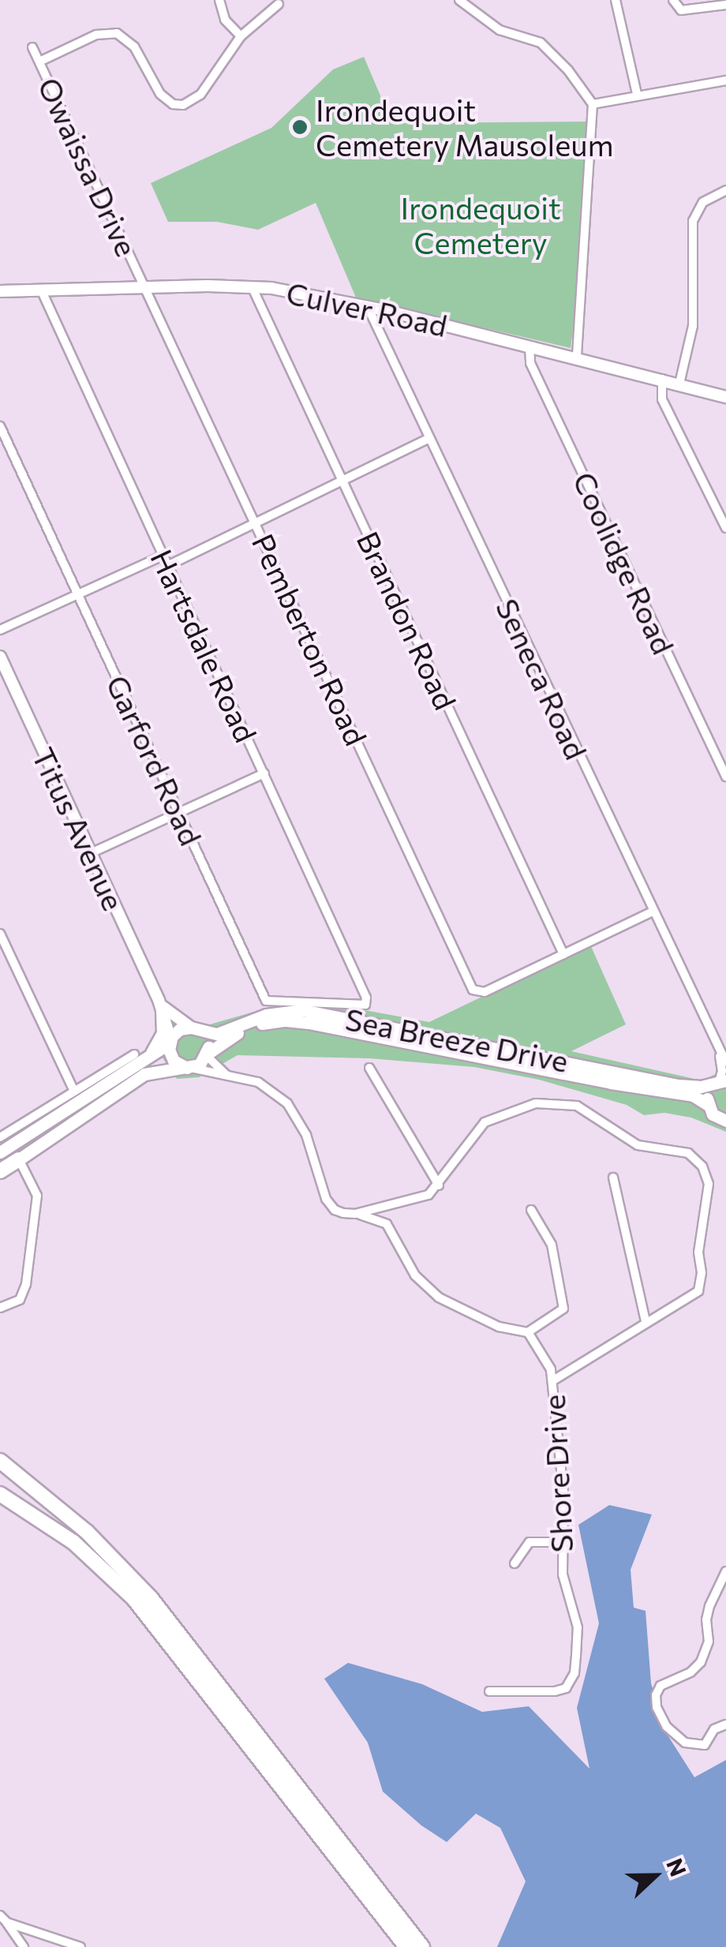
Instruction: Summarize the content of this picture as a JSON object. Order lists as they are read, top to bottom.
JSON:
{
  "streets": {
    "main road": ["Culver Road", "Titus Avenue", "Sea Breeze Drive"],
    "street": [
      "Owaissa Drive",
      "Coolidge Road",
      "Brandon Road",
      "Pemberton Road",
      "Hartsdale Road",
      "Seneca Road",
      "Garford Road",
      "Shore Drive"
    ]
  },
  "crossings": [
    ["Owaissa Drive", "Culver Road"],
    ["Owaissa Drive", "Pemberton Road"],
    ["Culver Road", "Coolidge Road"],
    ["Culver Road", "Brandon Road"],
    ["Culver Road", "Pemberton Road"],
    ["Culver Road", "Hartsdale Road"],
    ["Culver Road", "Seneca Road"],
    ["Brandon Road", "Pemberton Road"],
    ["Hartsdale Road", "Garford Road"],
    ["Seneca Road", "Sea Breeze Drive"],
    ["Titus Avenue", "Sea Breeze Drive"]
  ],
  "parks": ["Irondequoit Cemetery"],
  "places": ["Irondequoit Cemetery Mausoleum"],
  "north": "right"
}
